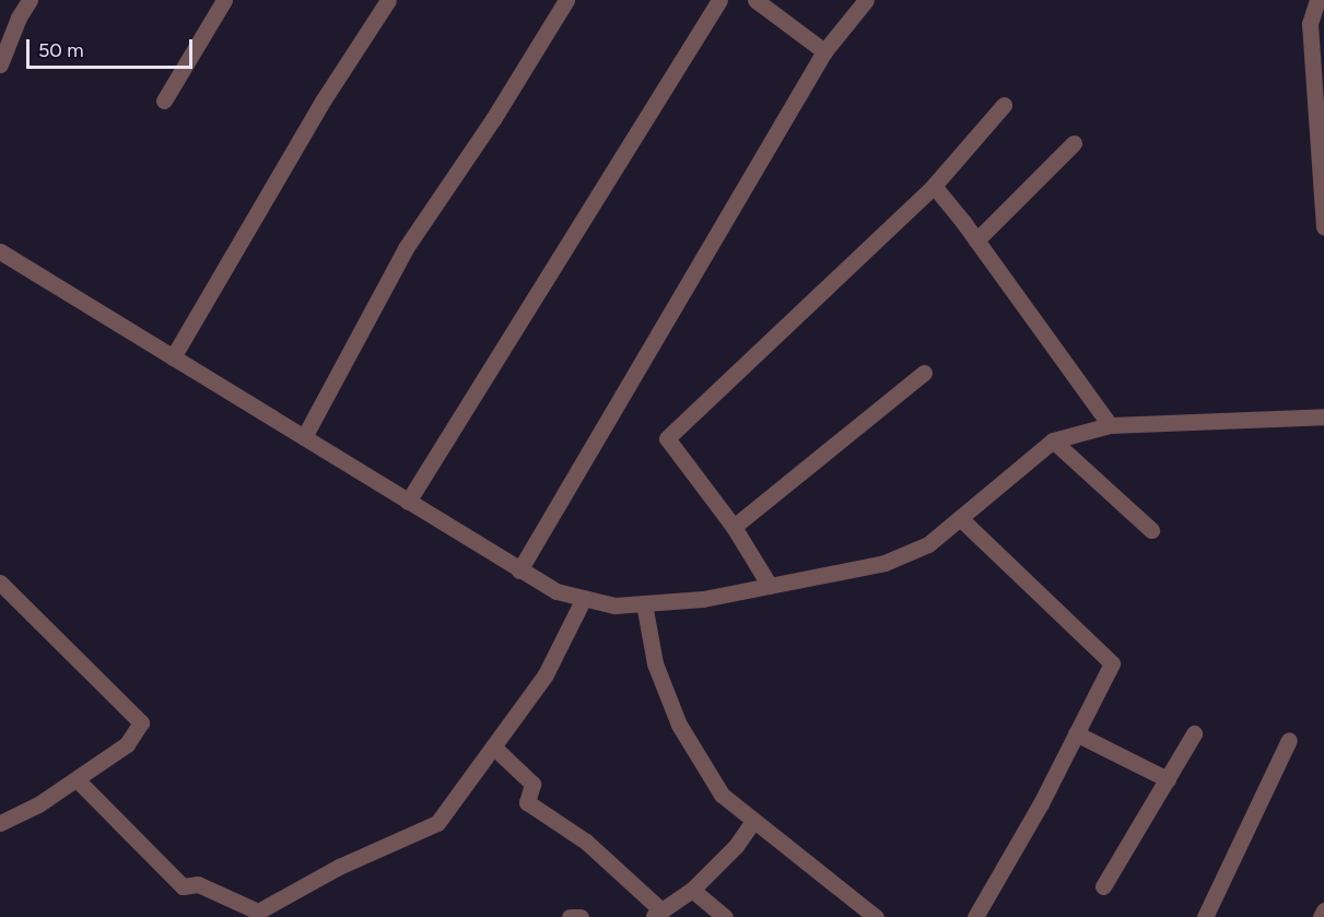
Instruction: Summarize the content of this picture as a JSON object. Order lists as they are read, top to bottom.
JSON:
{
  "scale_bar": "50 m"
}
